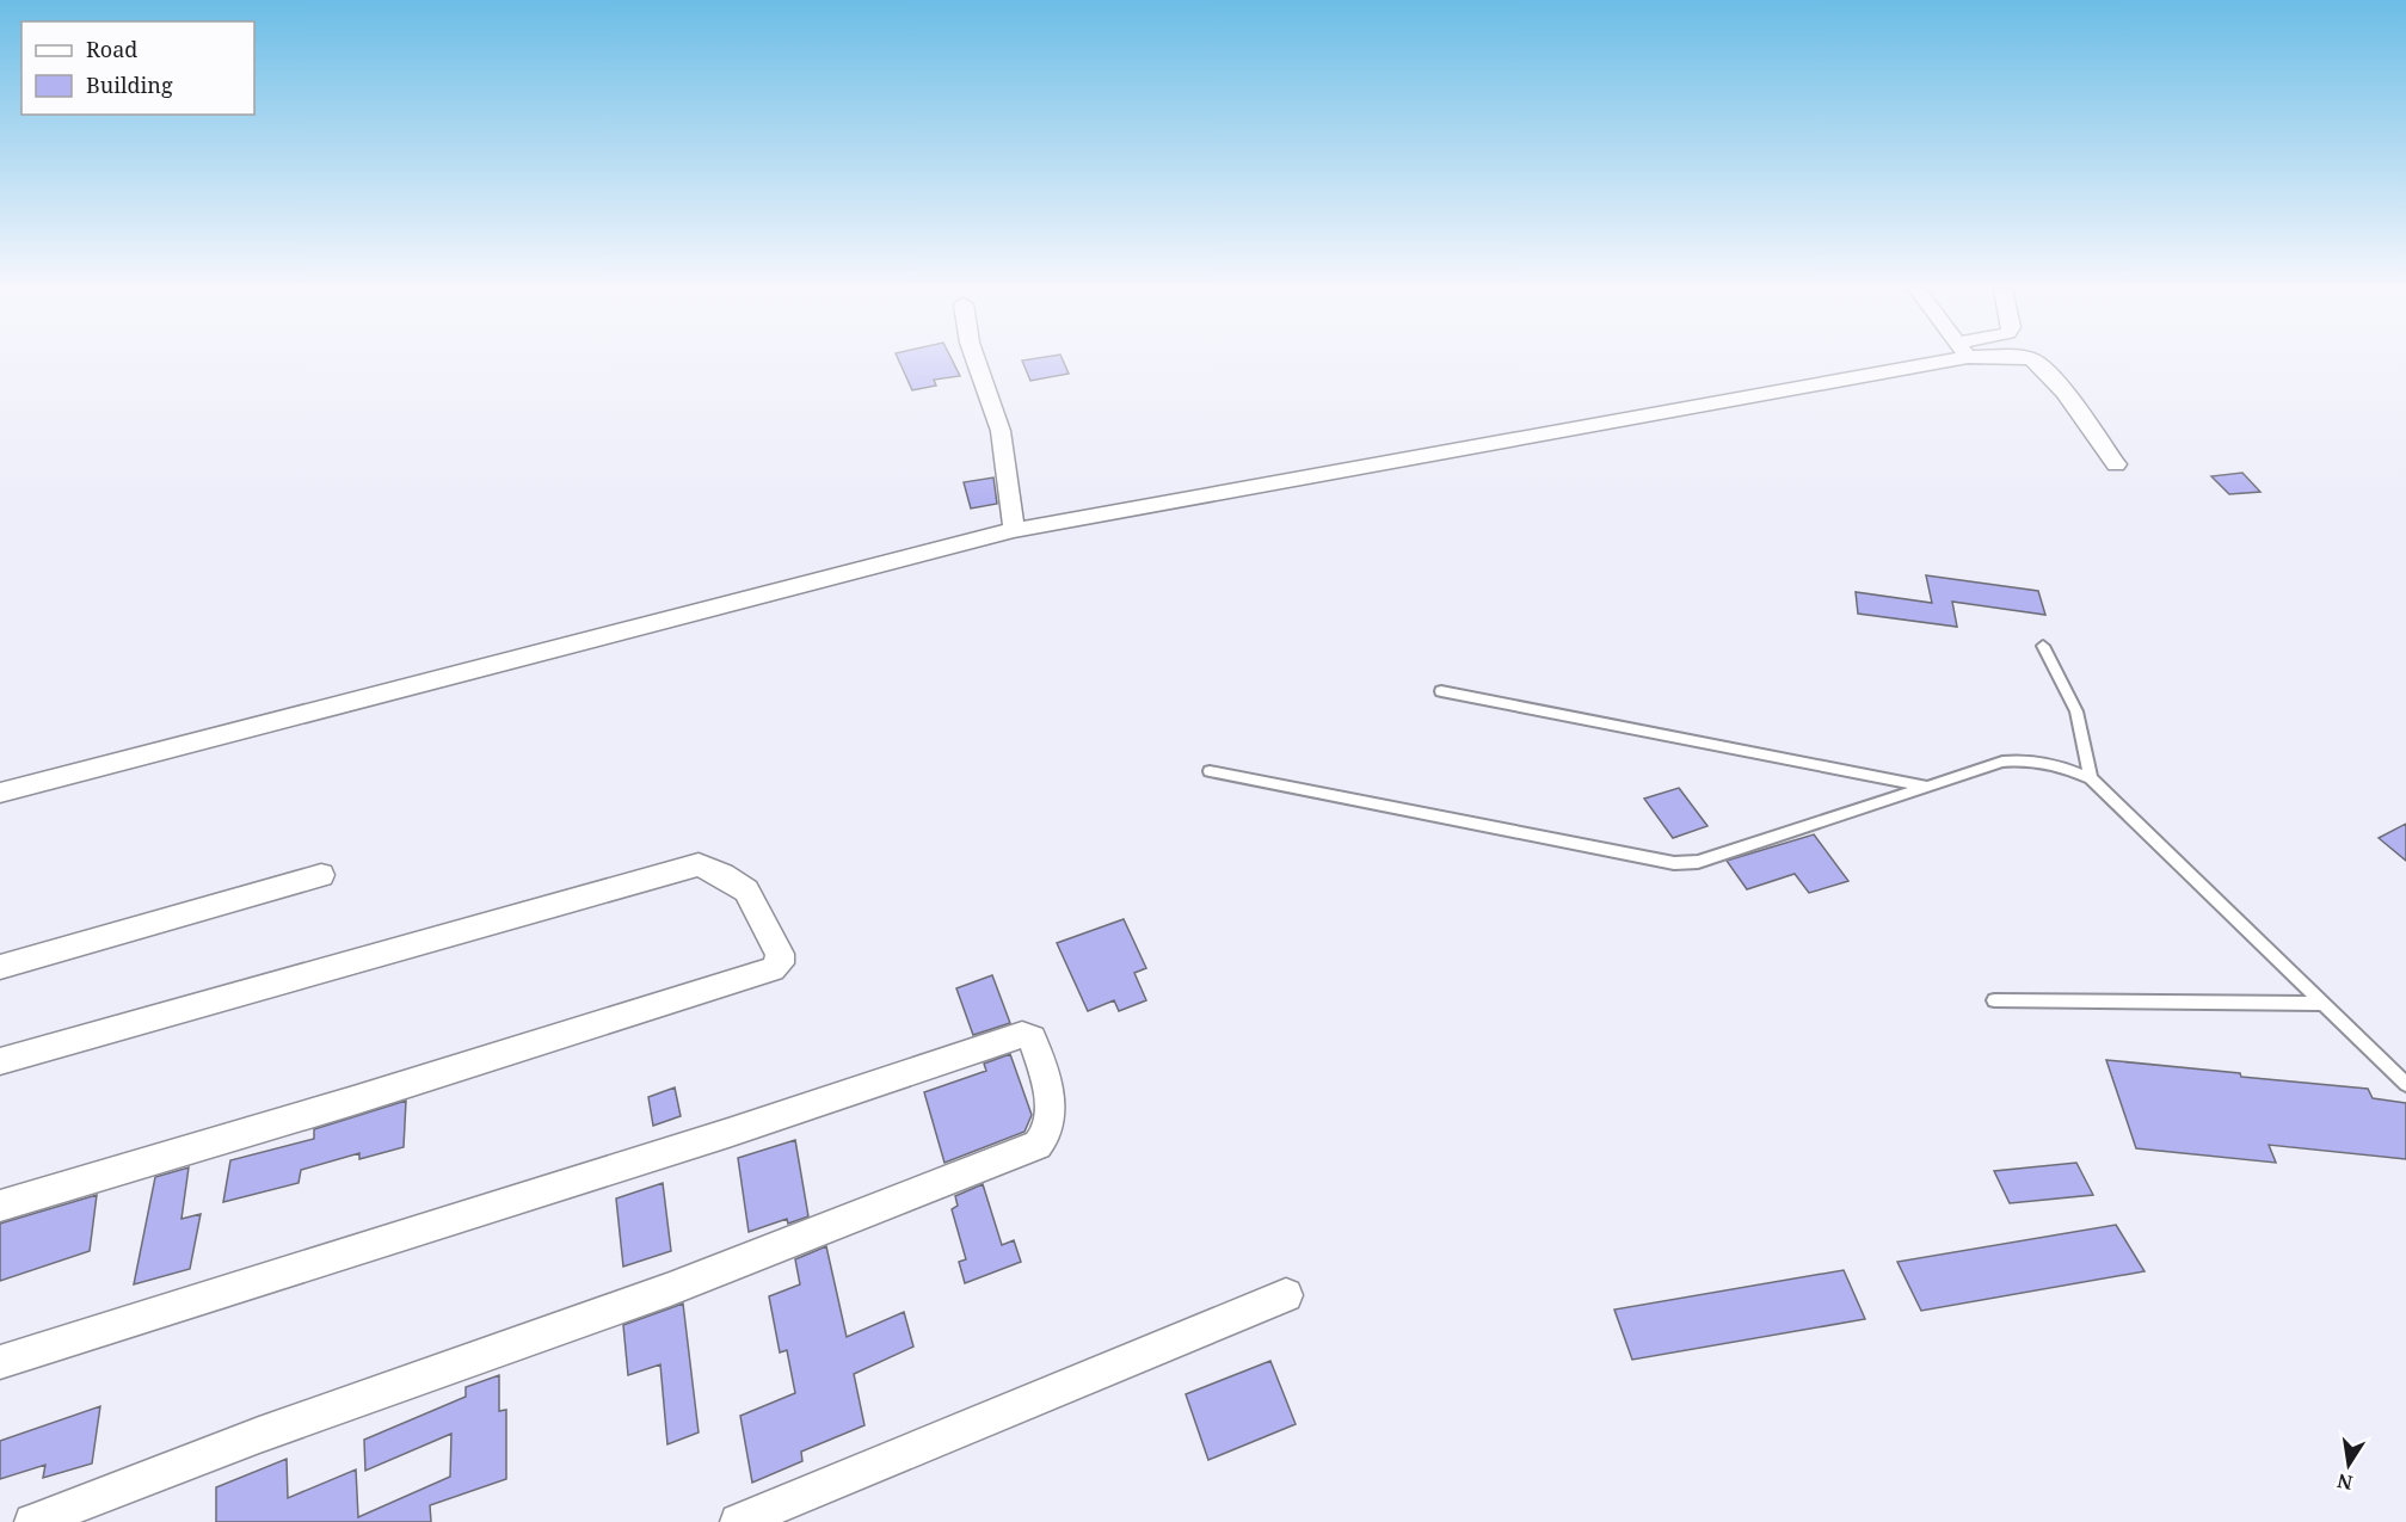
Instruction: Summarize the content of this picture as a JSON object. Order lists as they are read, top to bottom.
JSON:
{
  "legend": ["Road", "Building"],
  "north": "bottom"
}
